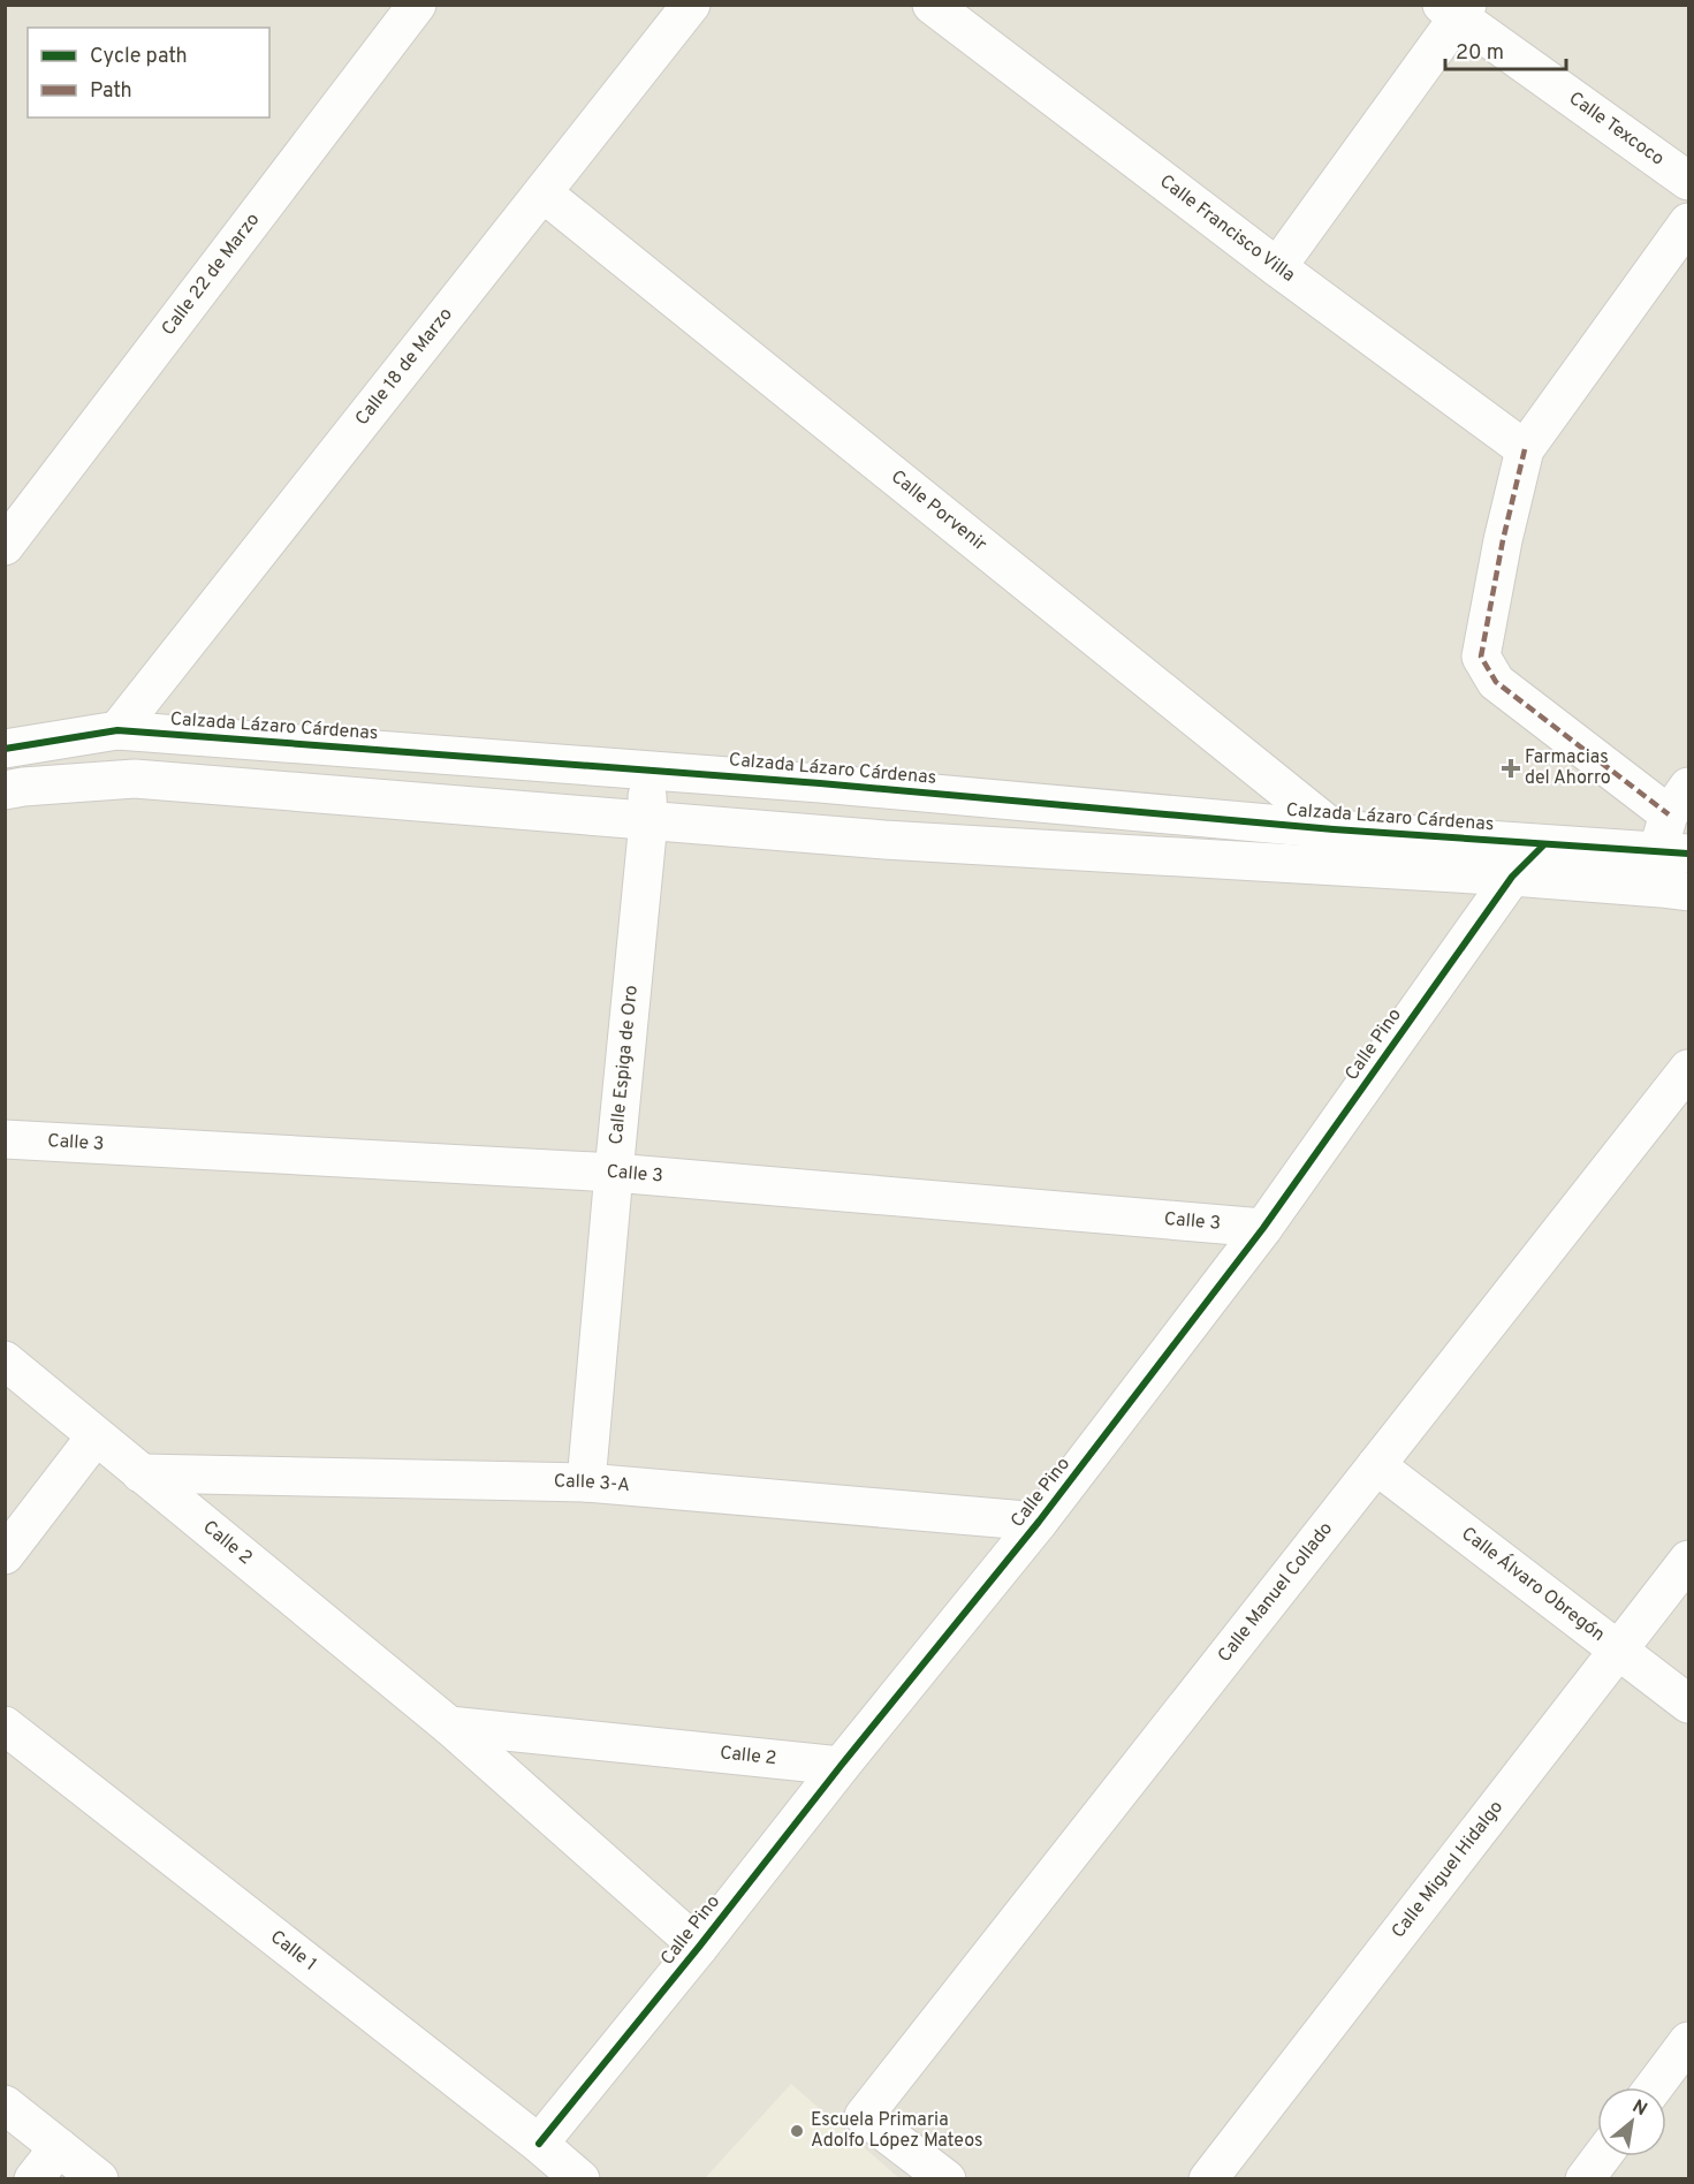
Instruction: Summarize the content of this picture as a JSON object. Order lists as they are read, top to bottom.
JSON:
{
  "streets": {
    "street": [
      "Calle Texcoco",
      "Calle Francisco Villa",
      "Calle 22 de Marzo",
      "Calle 18 de Marzo",
      "Calle Porvenir",
      "Calzada Lázaro Cárdenas",
      "Calle Pino",
      "Calle Espiga de Oro",
      "Calle 3",
      "Calle 3-A",
      "Calle 2",
      "Calle Álvaro Obregón",
      "Calle Manuel Collado",
      "Calle Miguel Hidalgo",
      "Calle 1"
    ]
  },
  "crossings": [
    ["Calle 18 de Marzo", "Calle Porvenir"],
    ["Calle 18 de Marzo", "Calzada Lázaro Cárdenas"],
    ["Calle Porvenir", "Calzada Lázaro Cárdenas"],
    ["Calzada Lázaro Cárdenas", "Calle Pino"],
    ["Calzada Lázaro Cárdenas", "Calle Espiga de Oro"],
    ["Calle Pino", "Calle 3"],
    ["Calle Pino", "Calle 3-A"],
    ["Calle Pino", "Calle 2"],
    ["Calle Pino", "Calle 1"],
    ["Calle Espiga de Oro", "Calle 3"],
    ["Calle Espiga de Oro", "Calle 3-A"],
    ["Calle 3-A", "Calle 2"],
    ["Calle Álvaro Obregón", "Calle Manuel Collado"],
    ["Calle Álvaro Obregón", "Calle Miguel Hidalgo"]
  ],
  "places": {
    "health": ["Farmacias del Ahorro"],
    "other": ["Escuela Primaria Adolfo López Mateos"]
  },
  "legend": ["Cycle path", "Path"],
  "scale_bar": "20 m",
  "north": "top right"
}
